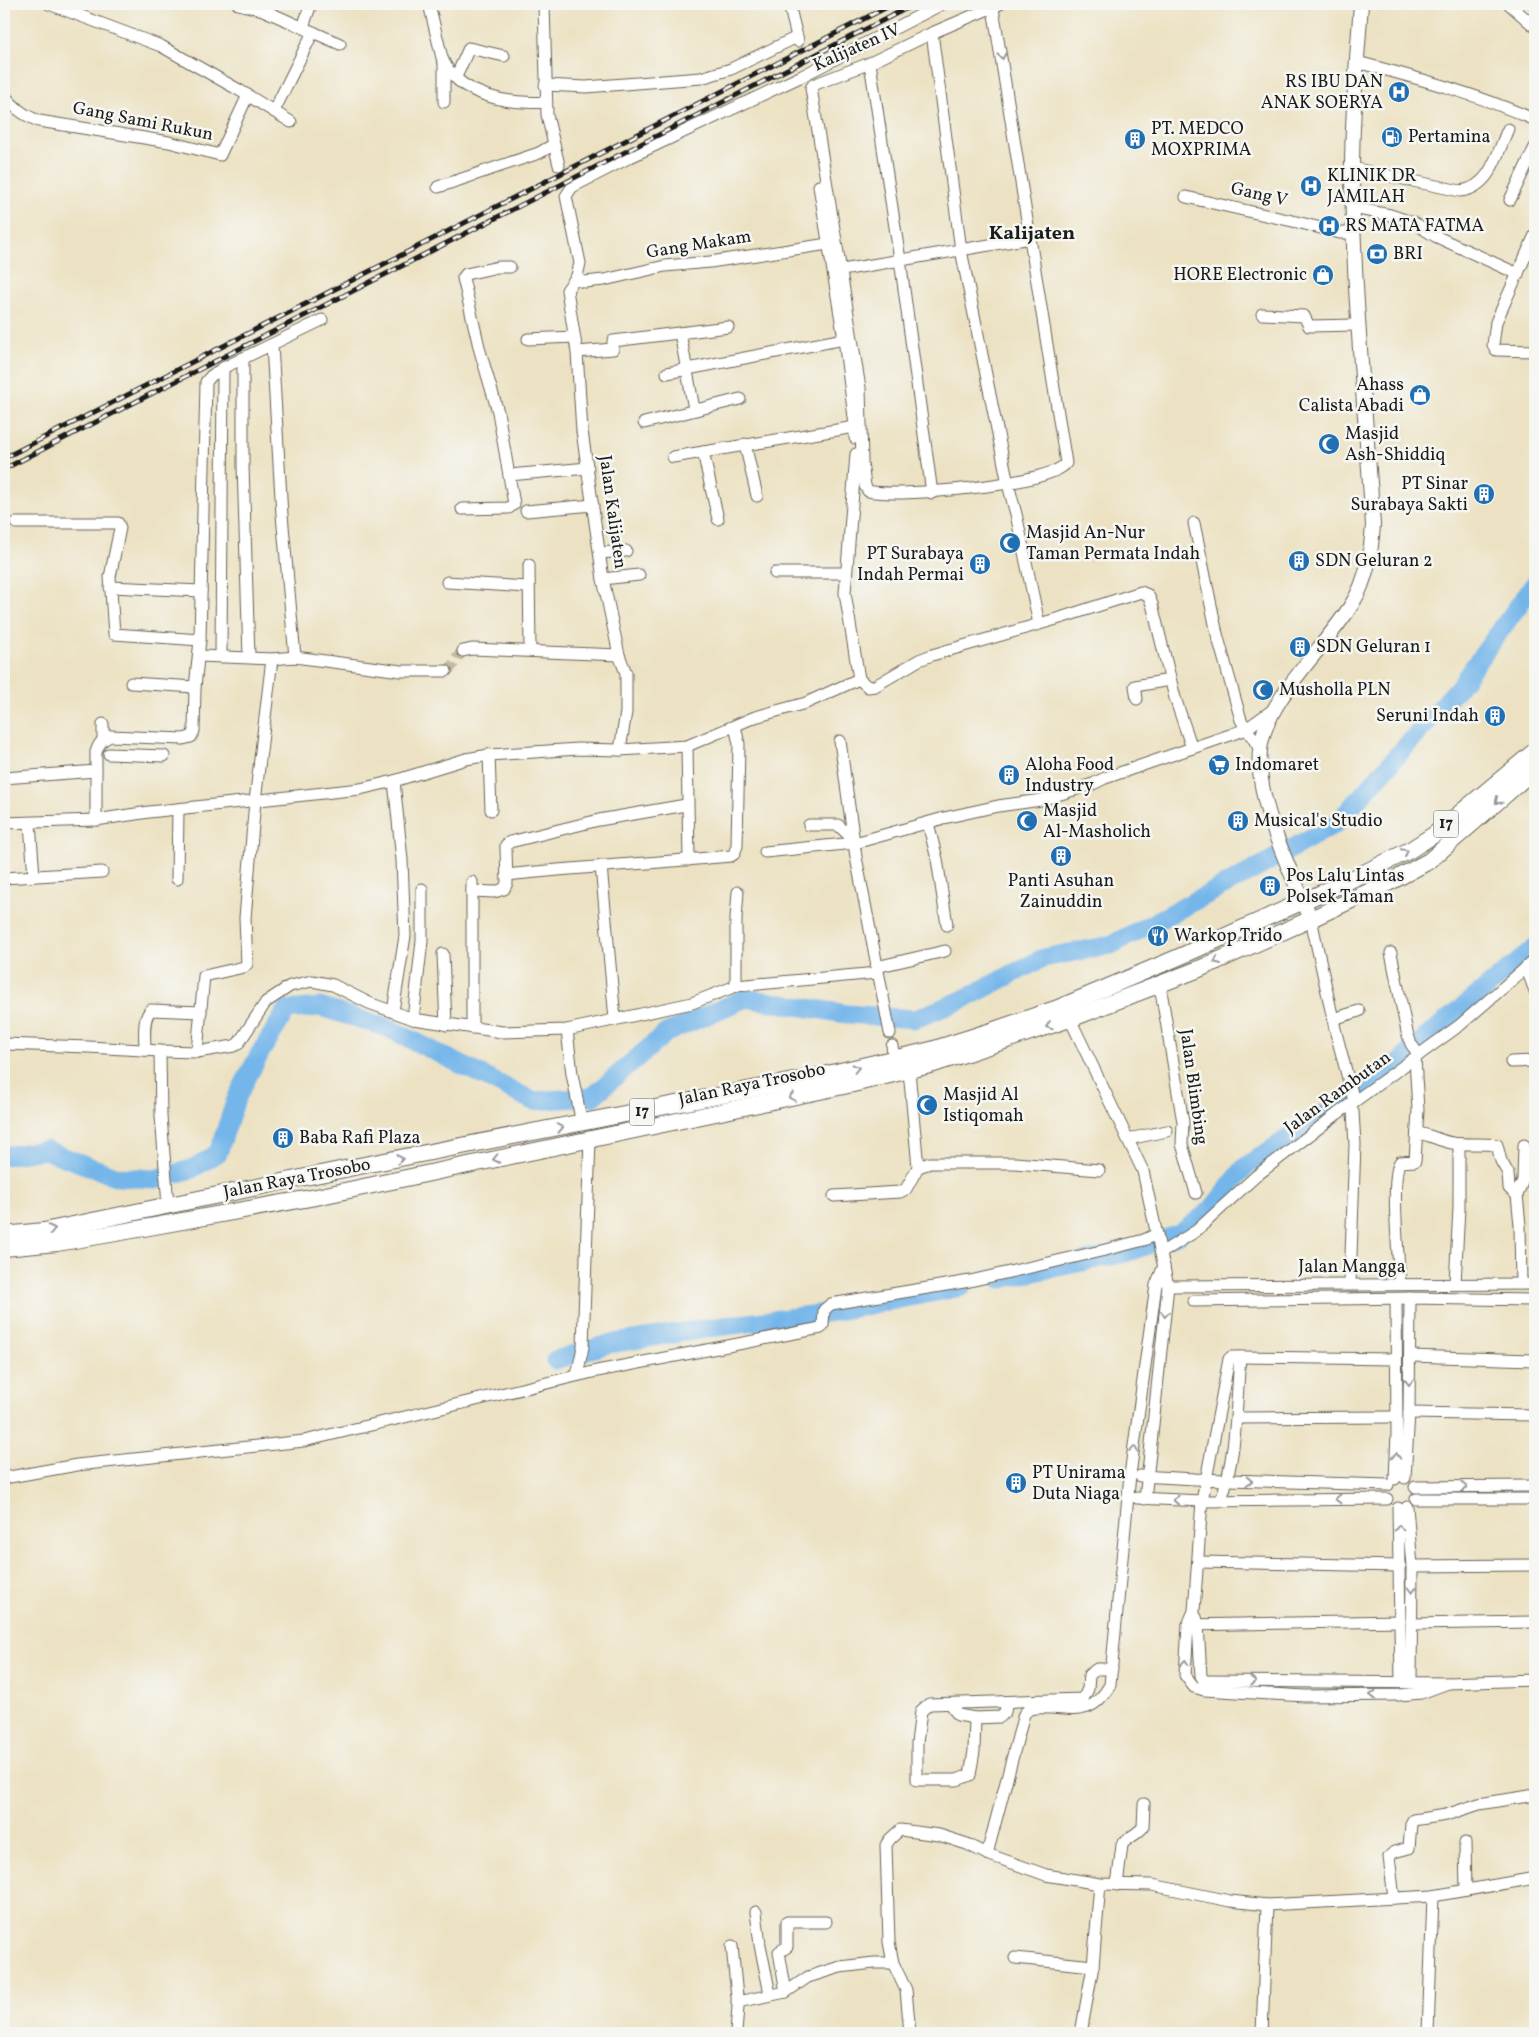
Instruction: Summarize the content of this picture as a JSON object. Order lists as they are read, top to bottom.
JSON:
{
  "streets": {
    "highway": ["17", "Jalan Raya Trosobo"],
    "street": [
      "Kalijaten IV",
      "Gang Sami Rukun",
      "Gang V",
      "Gang Makam",
      "Jalan Kalijaten",
      "Jalan Blimbing",
      "Jalan Rambutan",
      "Jalan Mangga"
    ]
  },
  "crossings": [
    ["Gang Makam", "Jalan Kalijaten"],
    ["17", "Jalan Raya Trosobo"],
    ["Jalan Raya Trosobo", "Jalan Blimbing"]
  ],
  "districts": ["Kalijaten"],
  "places": {
    "hospital": ["RS IBU DAN ANAK SOERYA", "KLINIK DR JAMILAH", "RS MATA FATMA"],
    "fuel station": ["Pertamina"],
    "building": [
      "PT. MEDCO MOXPRIMA",
      "PT Sinar Surabaya Sakti",
      "SDN Geluran 2",
      "PT Surabaya Indah Permai",
      "SDN Geluran 1",
      "Seruni Indah",
      "Aloha Food Industry",
      "Musical's Studio",
      "Panti Asuhan Zainuddin",
      "Pos Lalu Lintas Polsek Taman",
      "Baba Rafi Plaza",
      "PT Unirama Duta Niaga"
    ],
    "bank": ["BRI"],
    "shop": ["HORE Electronic", "Ahass Calista Abadi"],
    "mosque": [
      "Masjid Ash-Shiddiq",
      "Masjid An-Nur Taman Permata Indah",
      "Musholla PLN",
      "Masjid Al-Masholich",
      "Masjid Al Istiqomah"
    ],
    "supermarket": ["Indomaret"],
    "restaurant": ["Warkop Trido"]
  }
}
